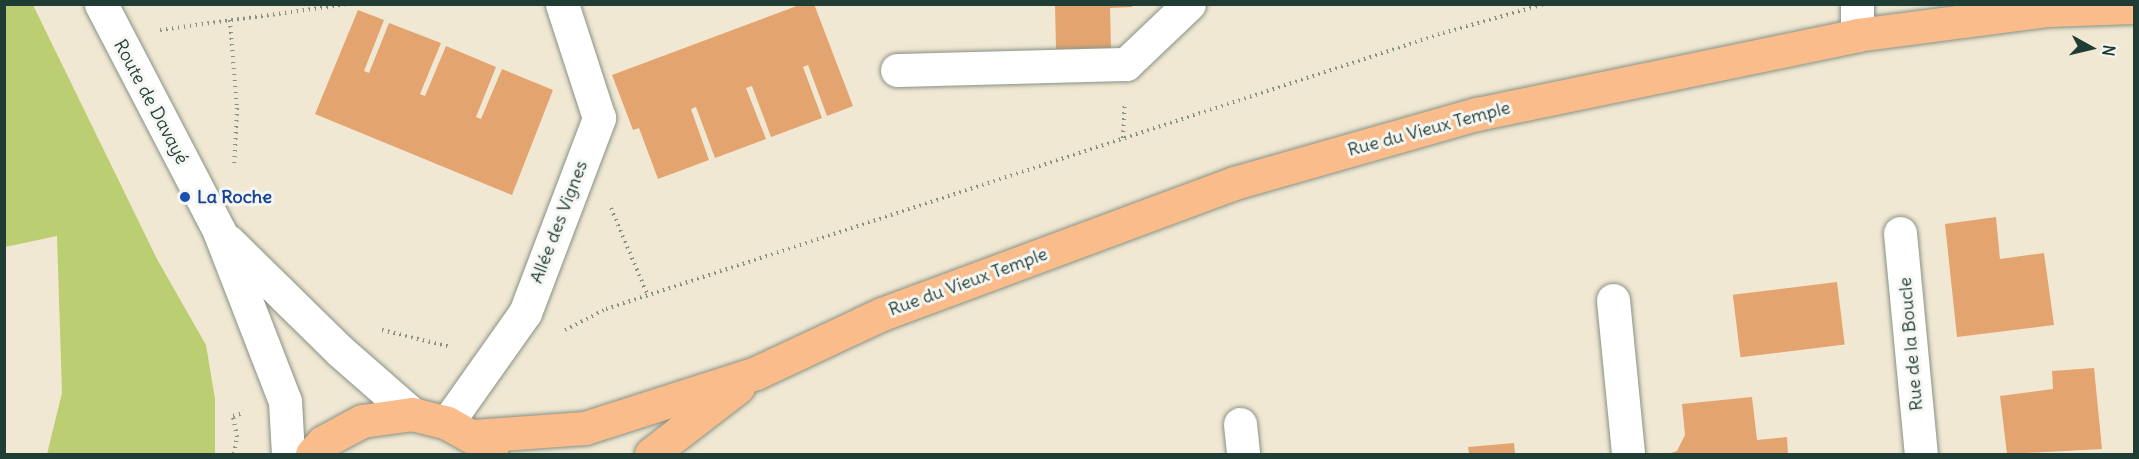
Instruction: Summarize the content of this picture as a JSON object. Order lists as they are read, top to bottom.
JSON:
{
  "streets": {
    "main road": ["Rue du Vieux Temple"],
    "street": ["Route de Davayé", "Allée des Vignes", "Rue de la Boucle"]
  },
  "crossings": [
    ["Rue du Vieux Temple", "Allée des Vignes"]
  ],
  "places": ["La Roche"],
  "north": "right"
}
